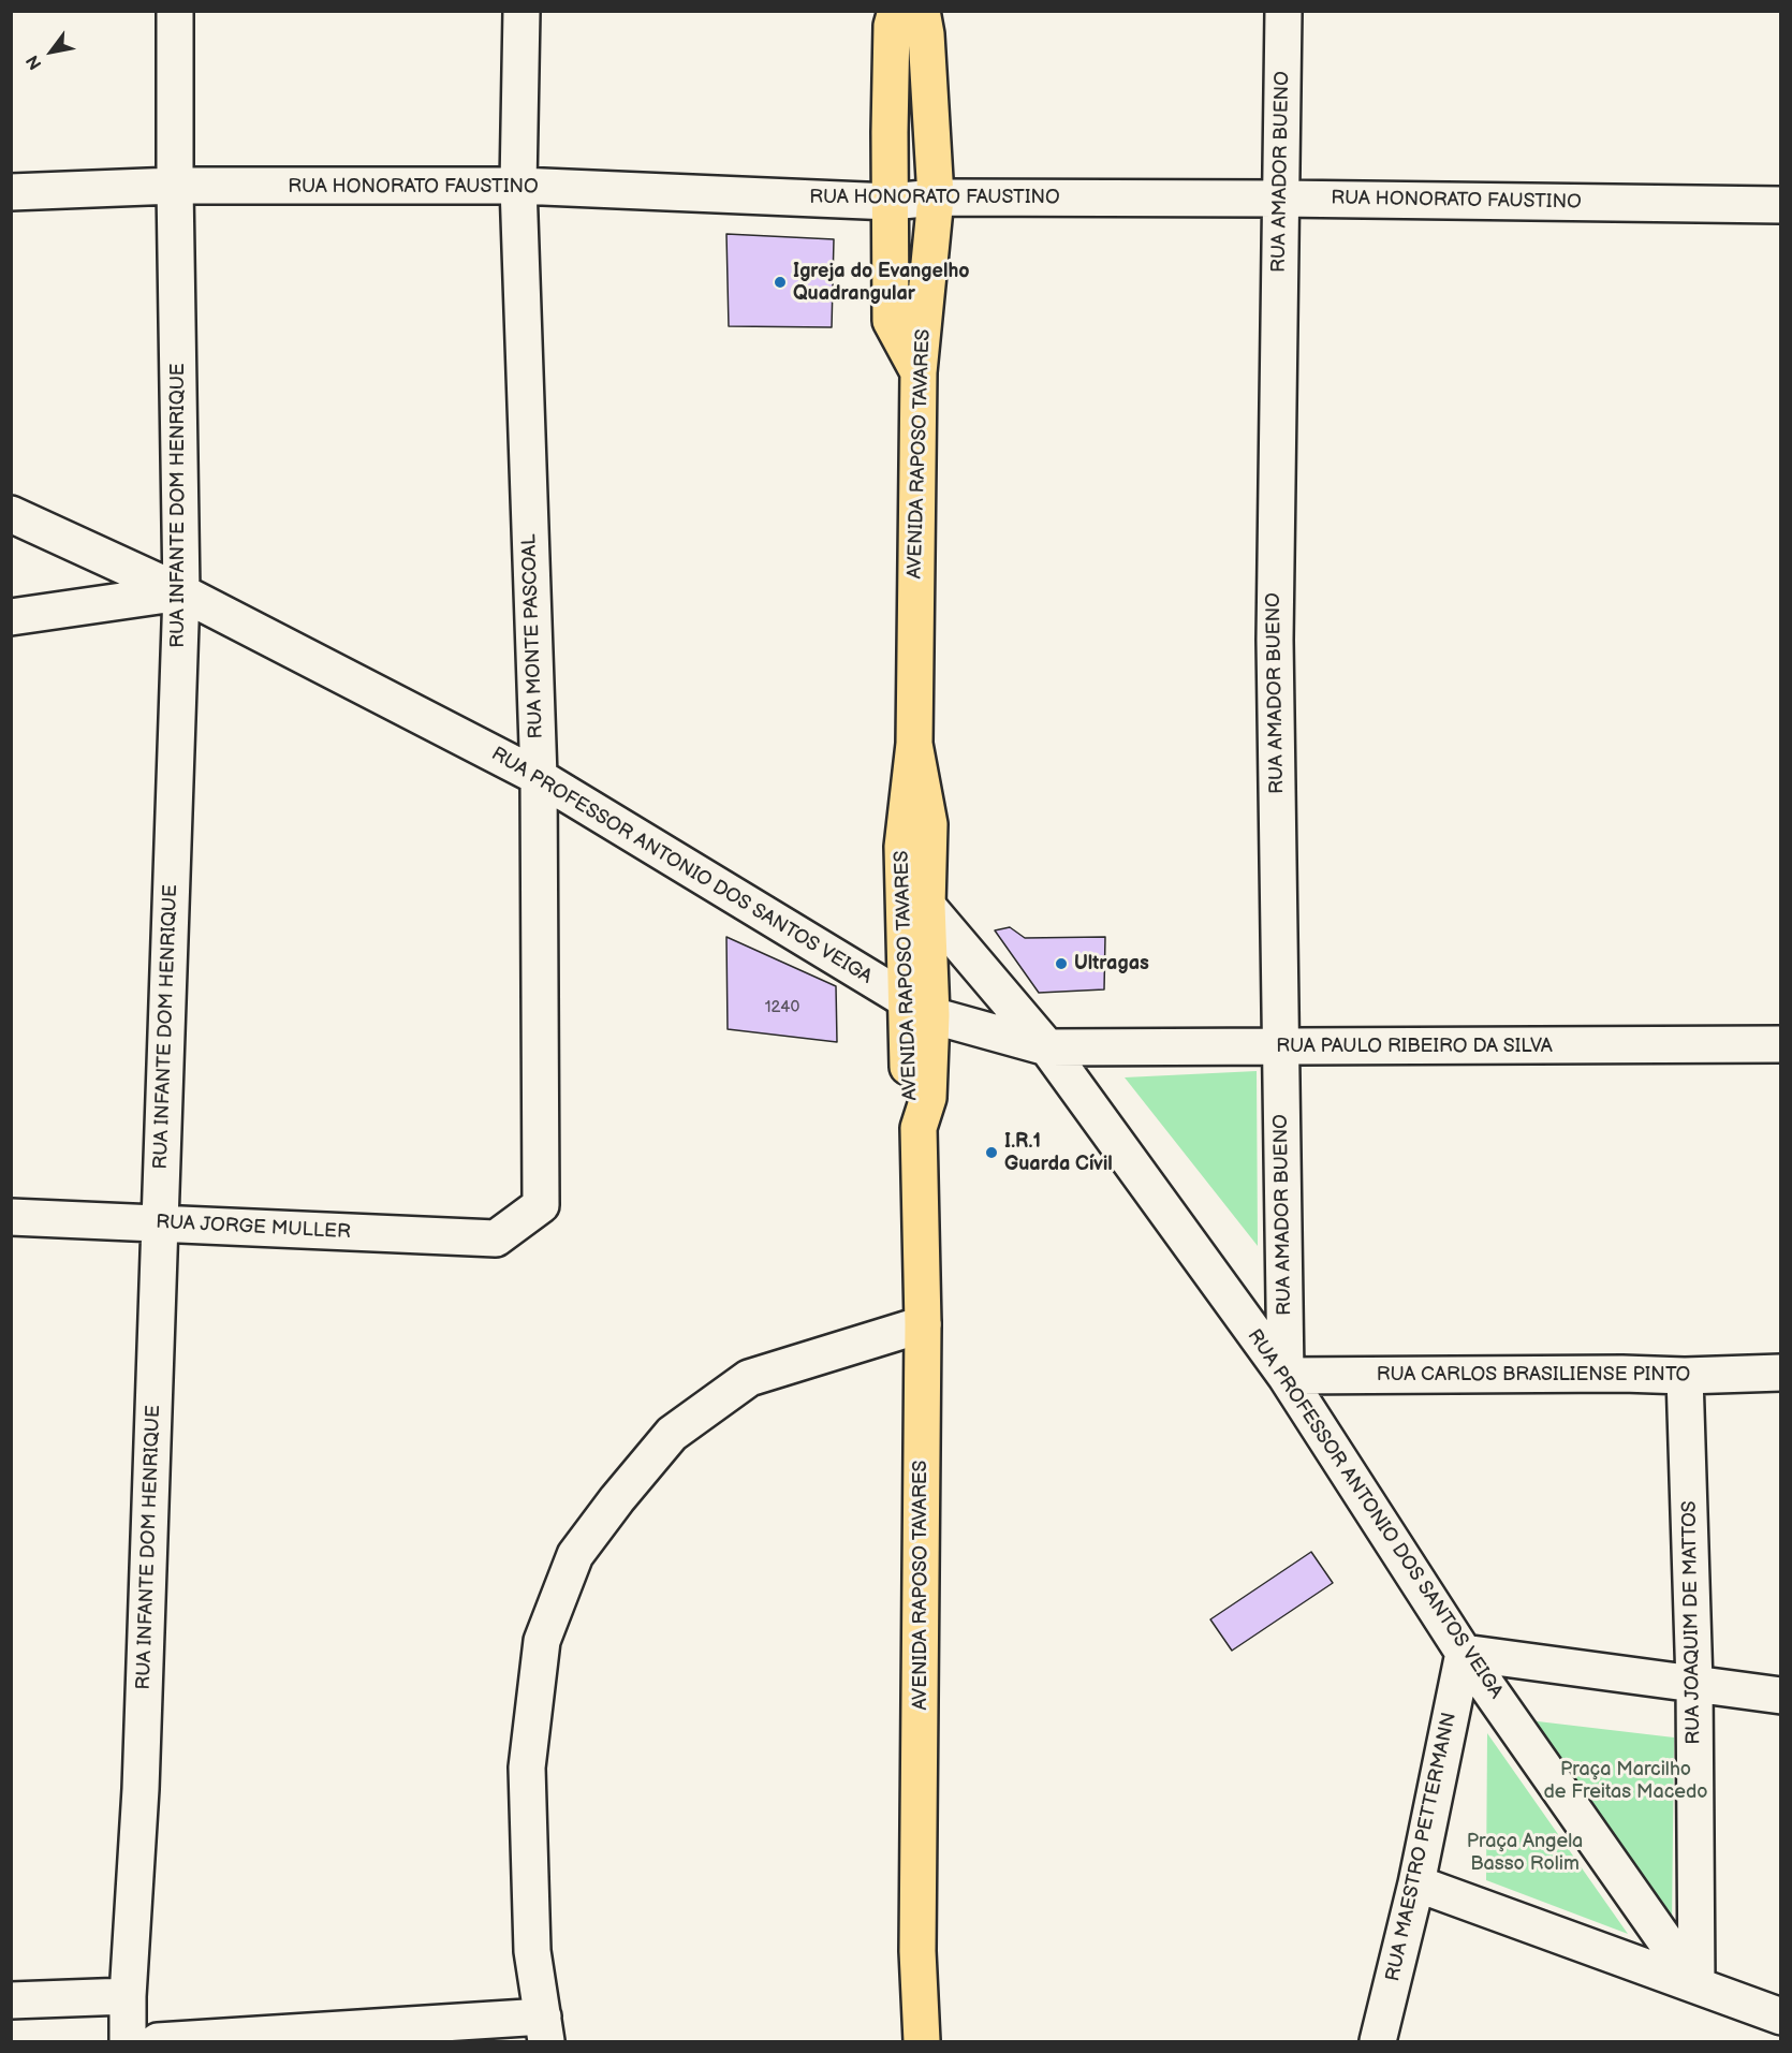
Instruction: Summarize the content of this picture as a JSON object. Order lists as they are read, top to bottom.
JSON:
{
  "streets": {
    "main road": ["AVENIDA RAPOSO TAVARES"],
    "street": [
      "RUA AMADOR BUENO",
      "RUA HONORATO FAUSTINO",
      "RUA INFANTE DOM HENRIQUE",
      "RUA MONTE PASCOAL",
      "RUA PROFESSOR ANTONIO DOS SANTOS VEIGA",
      "RUA PAULO RIBEIRO DA SILVA",
      "RUA JORGE MULLER",
      "RUA CARLOS BRASILIENSE PINTO",
      "RUA JOAQUIM DE MATTOS",
      "RUA MAESTRO PETTERMANN"
    ]
  },
  "crossings": [
    ["RUA AMADOR BUENO", "RUA HONORATO FAUSTINO"],
    ["RUA AMADOR BUENO", "RUA PROFESSOR ANTONIO DOS SANTOS VEIGA"],
    ["RUA AMADOR BUENO", "RUA PAULO RIBEIRO DA SILVA"],
    ["RUA AMADOR BUENO", "RUA CARLOS BRASILIENSE PINTO"],
    ["RUA HONORATO FAUSTINO", "AVENIDA RAPOSO TAVARES"],
    ["RUA HONORATO FAUSTINO", "RUA INFANTE DOM HENRIQUE"],
    ["RUA HONORATO FAUSTINO", "RUA MONTE PASCOAL"],
    ["AVENIDA RAPOSO TAVARES", "RUA PROFESSOR ANTONIO DOS SANTOS VEIGA"],
    ["RUA INFANTE DOM HENRIQUE", "RUA PROFESSOR ANTONIO DOS SANTOS VEIGA"],
    ["RUA INFANTE DOM HENRIQUE", "RUA JORGE MULLER"],
    ["RUA MONTE PASCOAL", "RUA PROFESSOR ANTONIO DOS SANTOS VEIGA"],
    ["RUA MONTE PASCOAL", "RUA JORGE MULLER"],
    ["RUA PROFESSOR ANTONIO DOS SANTOS VEIGA", "RUA PAULO RIBEIRO DA SILVA"],
    ["RUA PROFESSOR ANTONIO DOS SANTOS VEIGA", "RUA CARLOS BRASILIENSE PINTO"],
    ["RUA PROFESSOR ANTONIO DOS SANTOS VEIGA", "RUA JOAQUIM DE MATTOS"],
    ["RUA PROFESSOR ANTONIO DOS SANTOS VEIGA", "RUA MAESTRO PETTERMANN"],
    ["RUA CARLOS BRASILIENSE PINTO", "RUA JOAQUIM DE MATTOS"]
  ],
  "parks": ["Praça Marcilho de Freitas Macedo", "Praça Angela Basso Rolim"],
  "places": ["Igreja do Evangelho Quadrangular", "Ultragas", "I.R.1 Guarda Cívil"],
  "house_numbers": ["1240"],
  "north": "bottom left"
}
